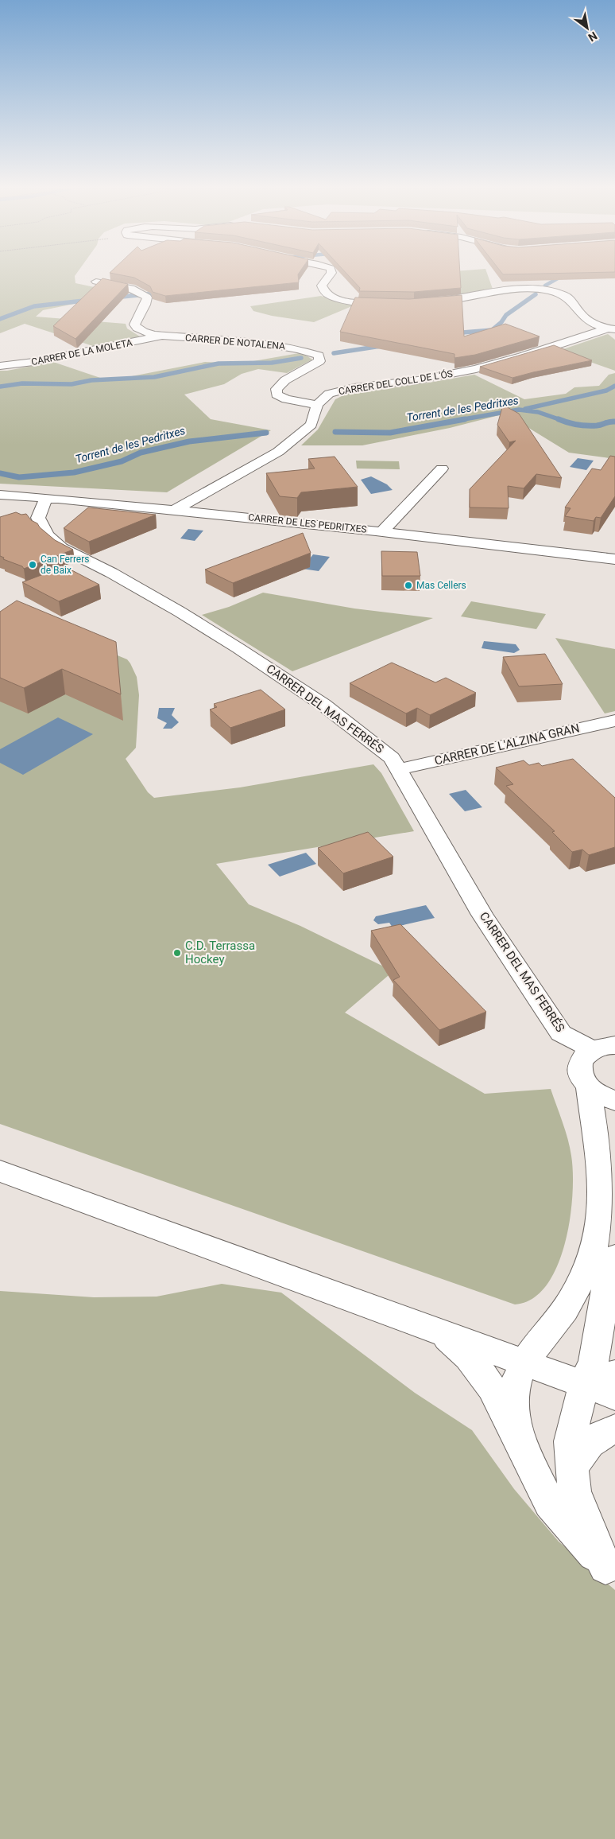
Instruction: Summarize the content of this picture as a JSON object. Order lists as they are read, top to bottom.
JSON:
{
  "streets": {
    "street": [
      "CARRER DE NOTALENA",
      "CARRER DE LA MOLETA",
      "CARRER DEL COLL DE L'ÓS",
      "CARRER DE LES PEDRITXES",
      "CARRER DEL MAS FERRÉS",
      "CARRER DE L'ALZINA GRAN"
    ]
  },
  "crossings": [
    ["CARRER DE NOTALENA", "CARRER DE LA MOLETA"],
    ["CARRER DE NOTALENA", "CARRER DEL COLL DE L'ÓS"],
    ["CARRER DE LES PEDRITXES", "CARRER DEL MAS FERRÉS"],
    ["CARRER DEL MAS FERRÉS", "CARRER DE L'ALZINA GRAN"]
  ],
  "water": ["Torrent de les Pedritxes"],
  "places": ["Can Ferrers de Baix", "Mas Cellers", "C.D. Terrassa Hockey"],
  "north": "bottom right"
}
